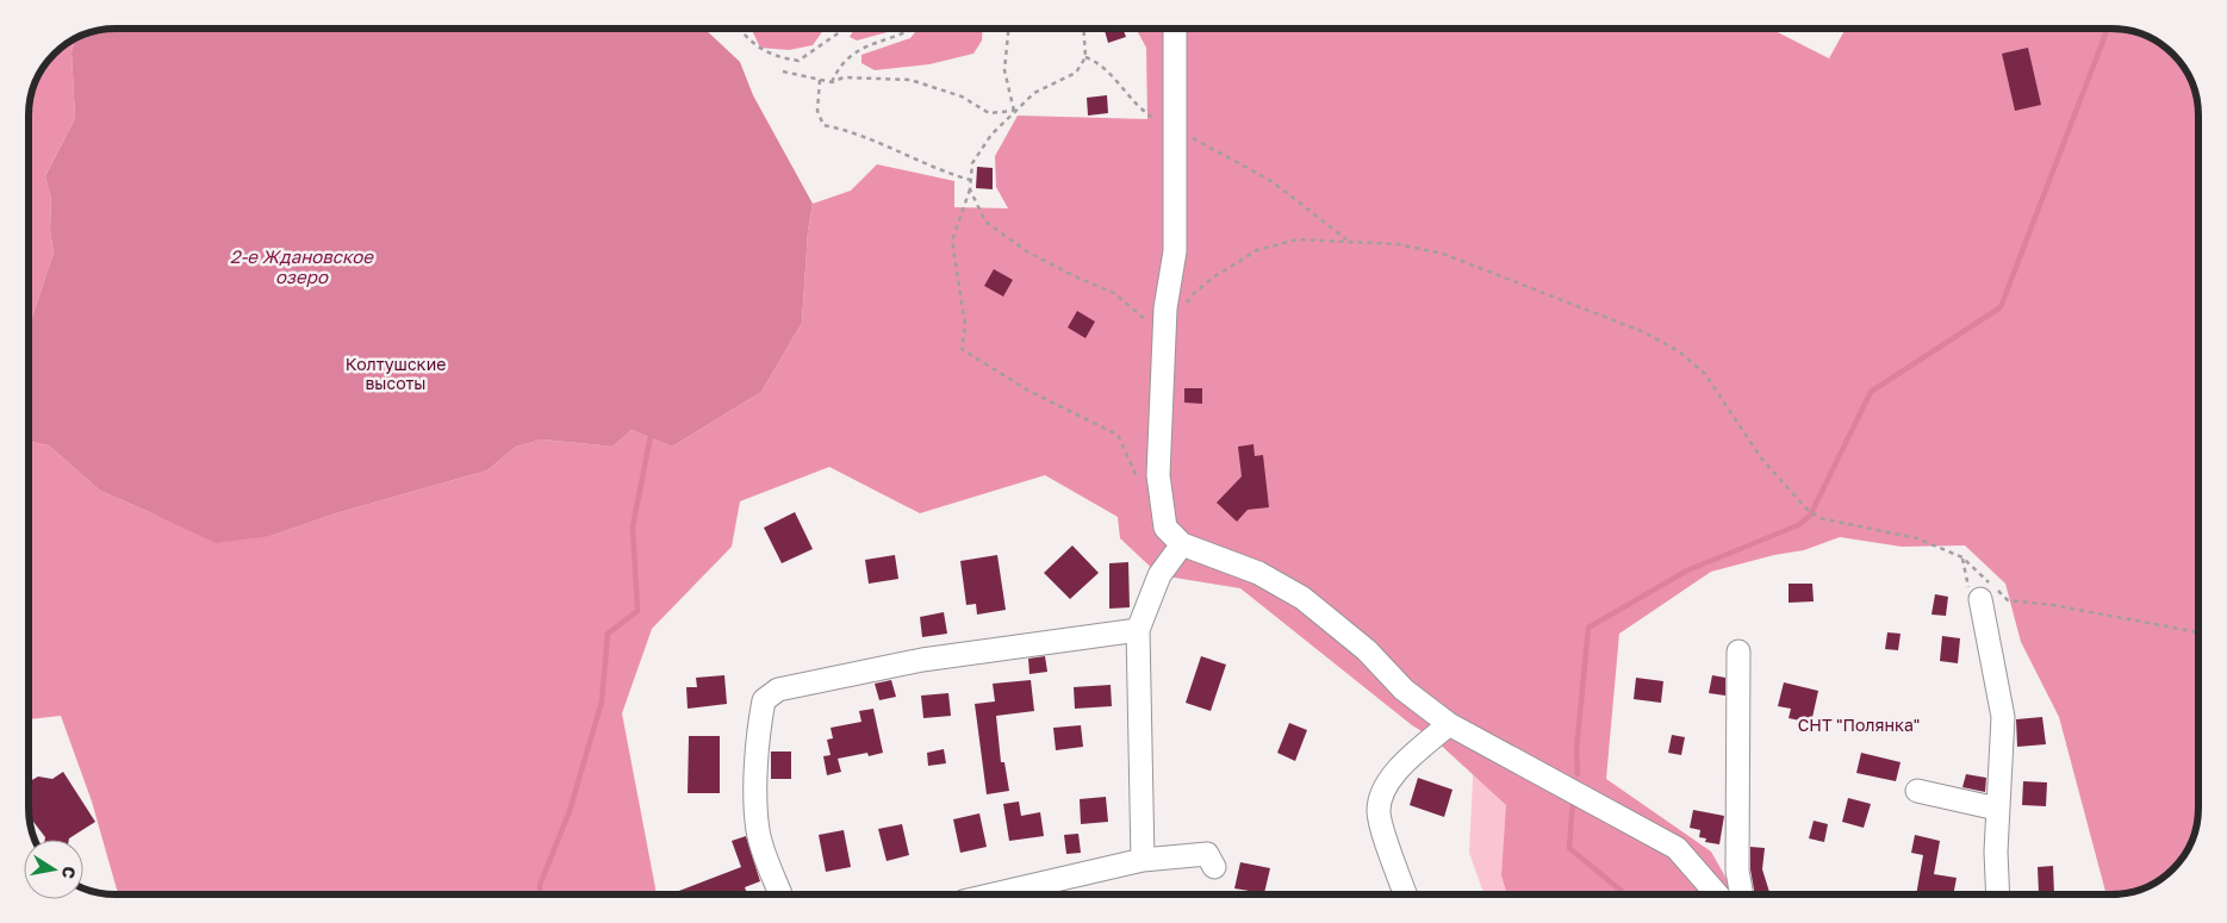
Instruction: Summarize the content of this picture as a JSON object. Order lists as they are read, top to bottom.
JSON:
{
  "water": ["2-е Ждановское озеро"],
  "parks": ["Колтушские высоты", "СНТ \"Полянка\""],
  "north": "right"
}
